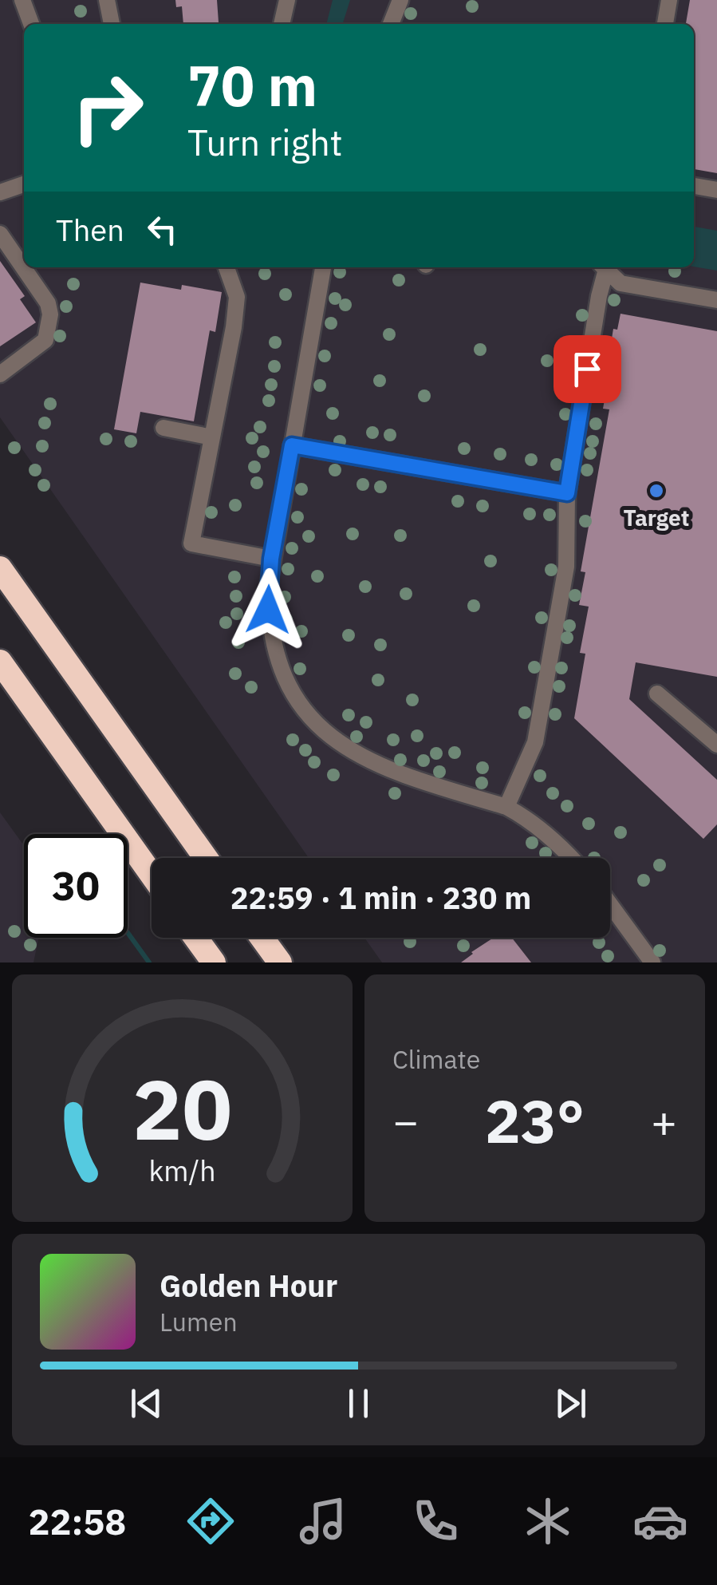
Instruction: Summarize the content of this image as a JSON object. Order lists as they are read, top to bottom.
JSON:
{
  "places": ["Target"],
  "page": {
    "turn": ["70 m", "Turn right"],
    "then": "Then",
    "limit": "30",
    "trip": "22:59 · 1 min · 230 m",
    "tile": "Climate",
    "heat": ["−", "23°", "+"],
    "song": ["Golden Hour", "Lumen"],
    "tabs": "22:58",
    "gauge": ["20", "km/h"]
  }
}
